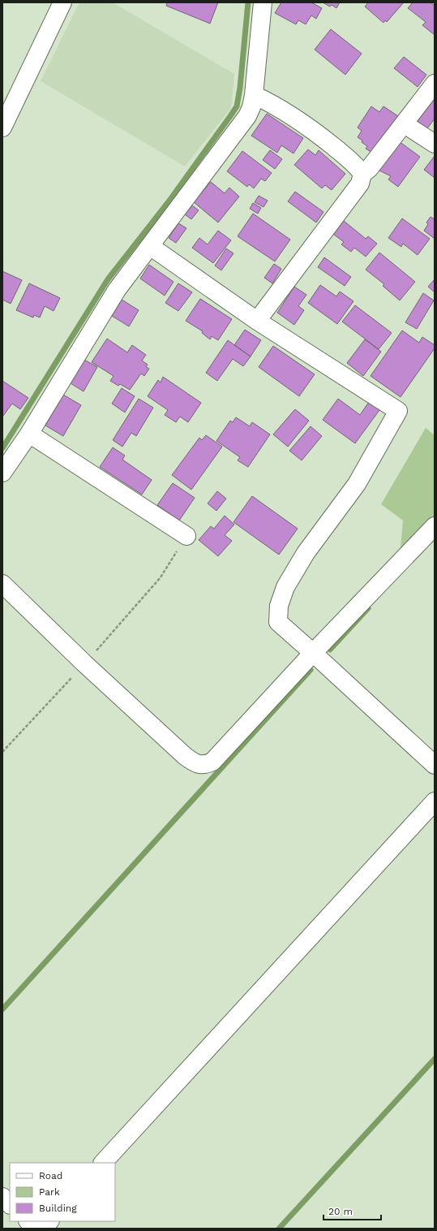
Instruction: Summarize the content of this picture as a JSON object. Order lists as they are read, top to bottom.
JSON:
{
  "legend": ["Road", "Park", "Building"],
  "scale_bar": "20 m"
}
